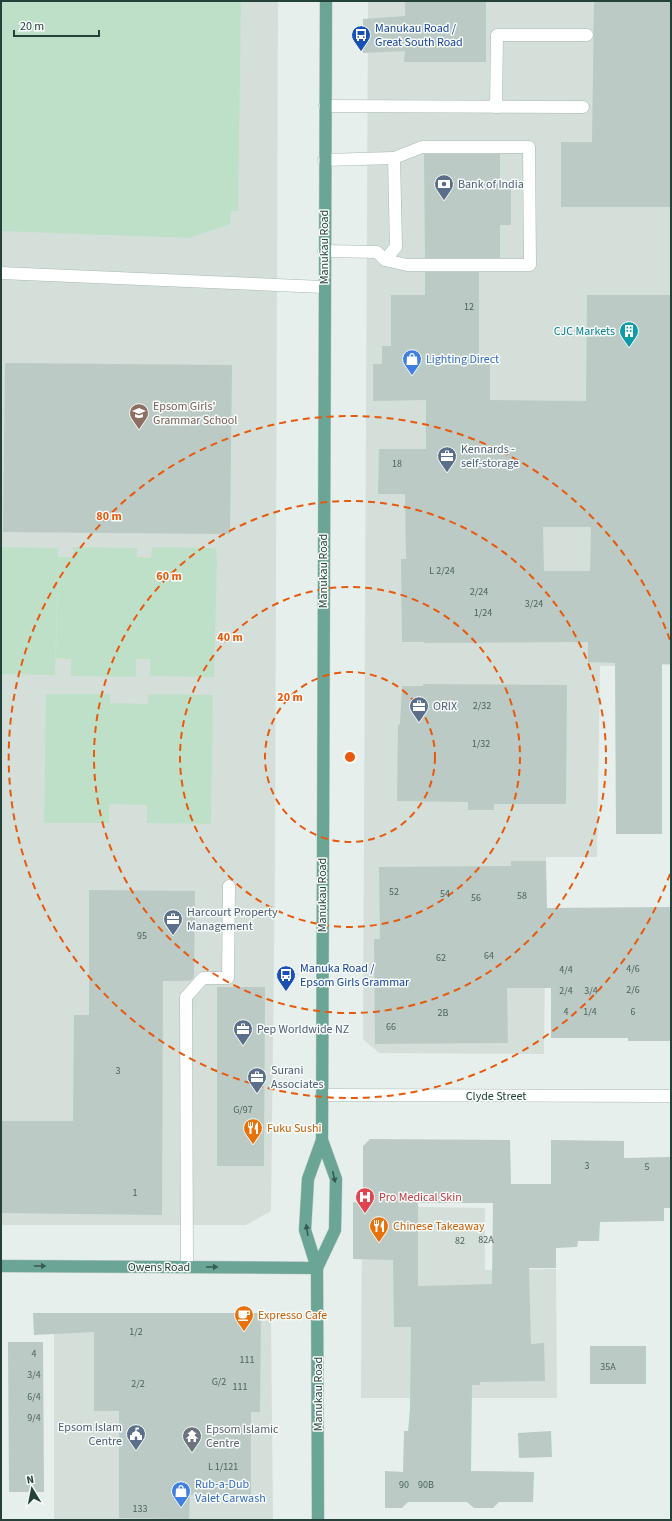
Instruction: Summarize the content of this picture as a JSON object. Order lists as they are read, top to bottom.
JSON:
{
  "streets": {
    "main road": ["Manukau Road", "Owens Road"],
    "street": ["Clyde Street"]
  },
  "crossings": [
    ["Manukau Road", "Clyde Street"],
    ["Manukau Road", "Owens Road"]
  ],
  "one_way": ["Owens Road"],
  "places": {
    "bus stop": ["Manukau Road / Great South Road", "Manuka Road / Epsom Girls Grammar"],
    "bank": ["Bank of India"],
    "building": ["CJC Markets"],
    "shop": ["Lighting Direct", "Rub-a-Dub Valet Carwash"],
    "school or university": ["Epsom Girls' Grammar School"],
    "office": [
      "Kennards - self-storage",
      "ORIX",
      "Harcourt Property Management",
      "Pep Worldwide NZ",
      "Surani Associates"
    ],
    "restaurant": ["Fuku Sushi", "Chinese Takeaway"],
    "hospital": ["Pro Medical Skin"],
    "cafe": ["Expresso Cafe"],
    "public building": ["Epsom Islam Centre"],
    "temple": ["Epsom Islamic Centre"]
  },
  "house_numbers": [
    "12",
    "18",
    "L 2/24",
    "2/24",
    "3/24",
    "1/24",
    "2/32",
    "1/32",
    "52",
    "54",
    "58",
    "56",
    "95",
    "64",
    "62",
    "4/6",
    "4/4",
    "2/6",
    "2/4",
    "3/4",
    "4",
    "1/4",
    "6",
    "2B",
    "66",
    "3",
    "G/97",
    "3",
    "5",
    "1",
    "82A",
    "82",
    "1/2",
    "4",
    "111",
    "35A",
    "3/4",
    "G/2",
    "2/2",
    "111",
    "6/4",
    "9/4",
    "L 1/121",
    "90",
    "90B",
    "133"
  ],
  "scale_bar": "20 m",
  "north": "top",
  "rings": [
    "80 m",
    "60 m",
    "40 m",
    "20 m"
  ]
}
